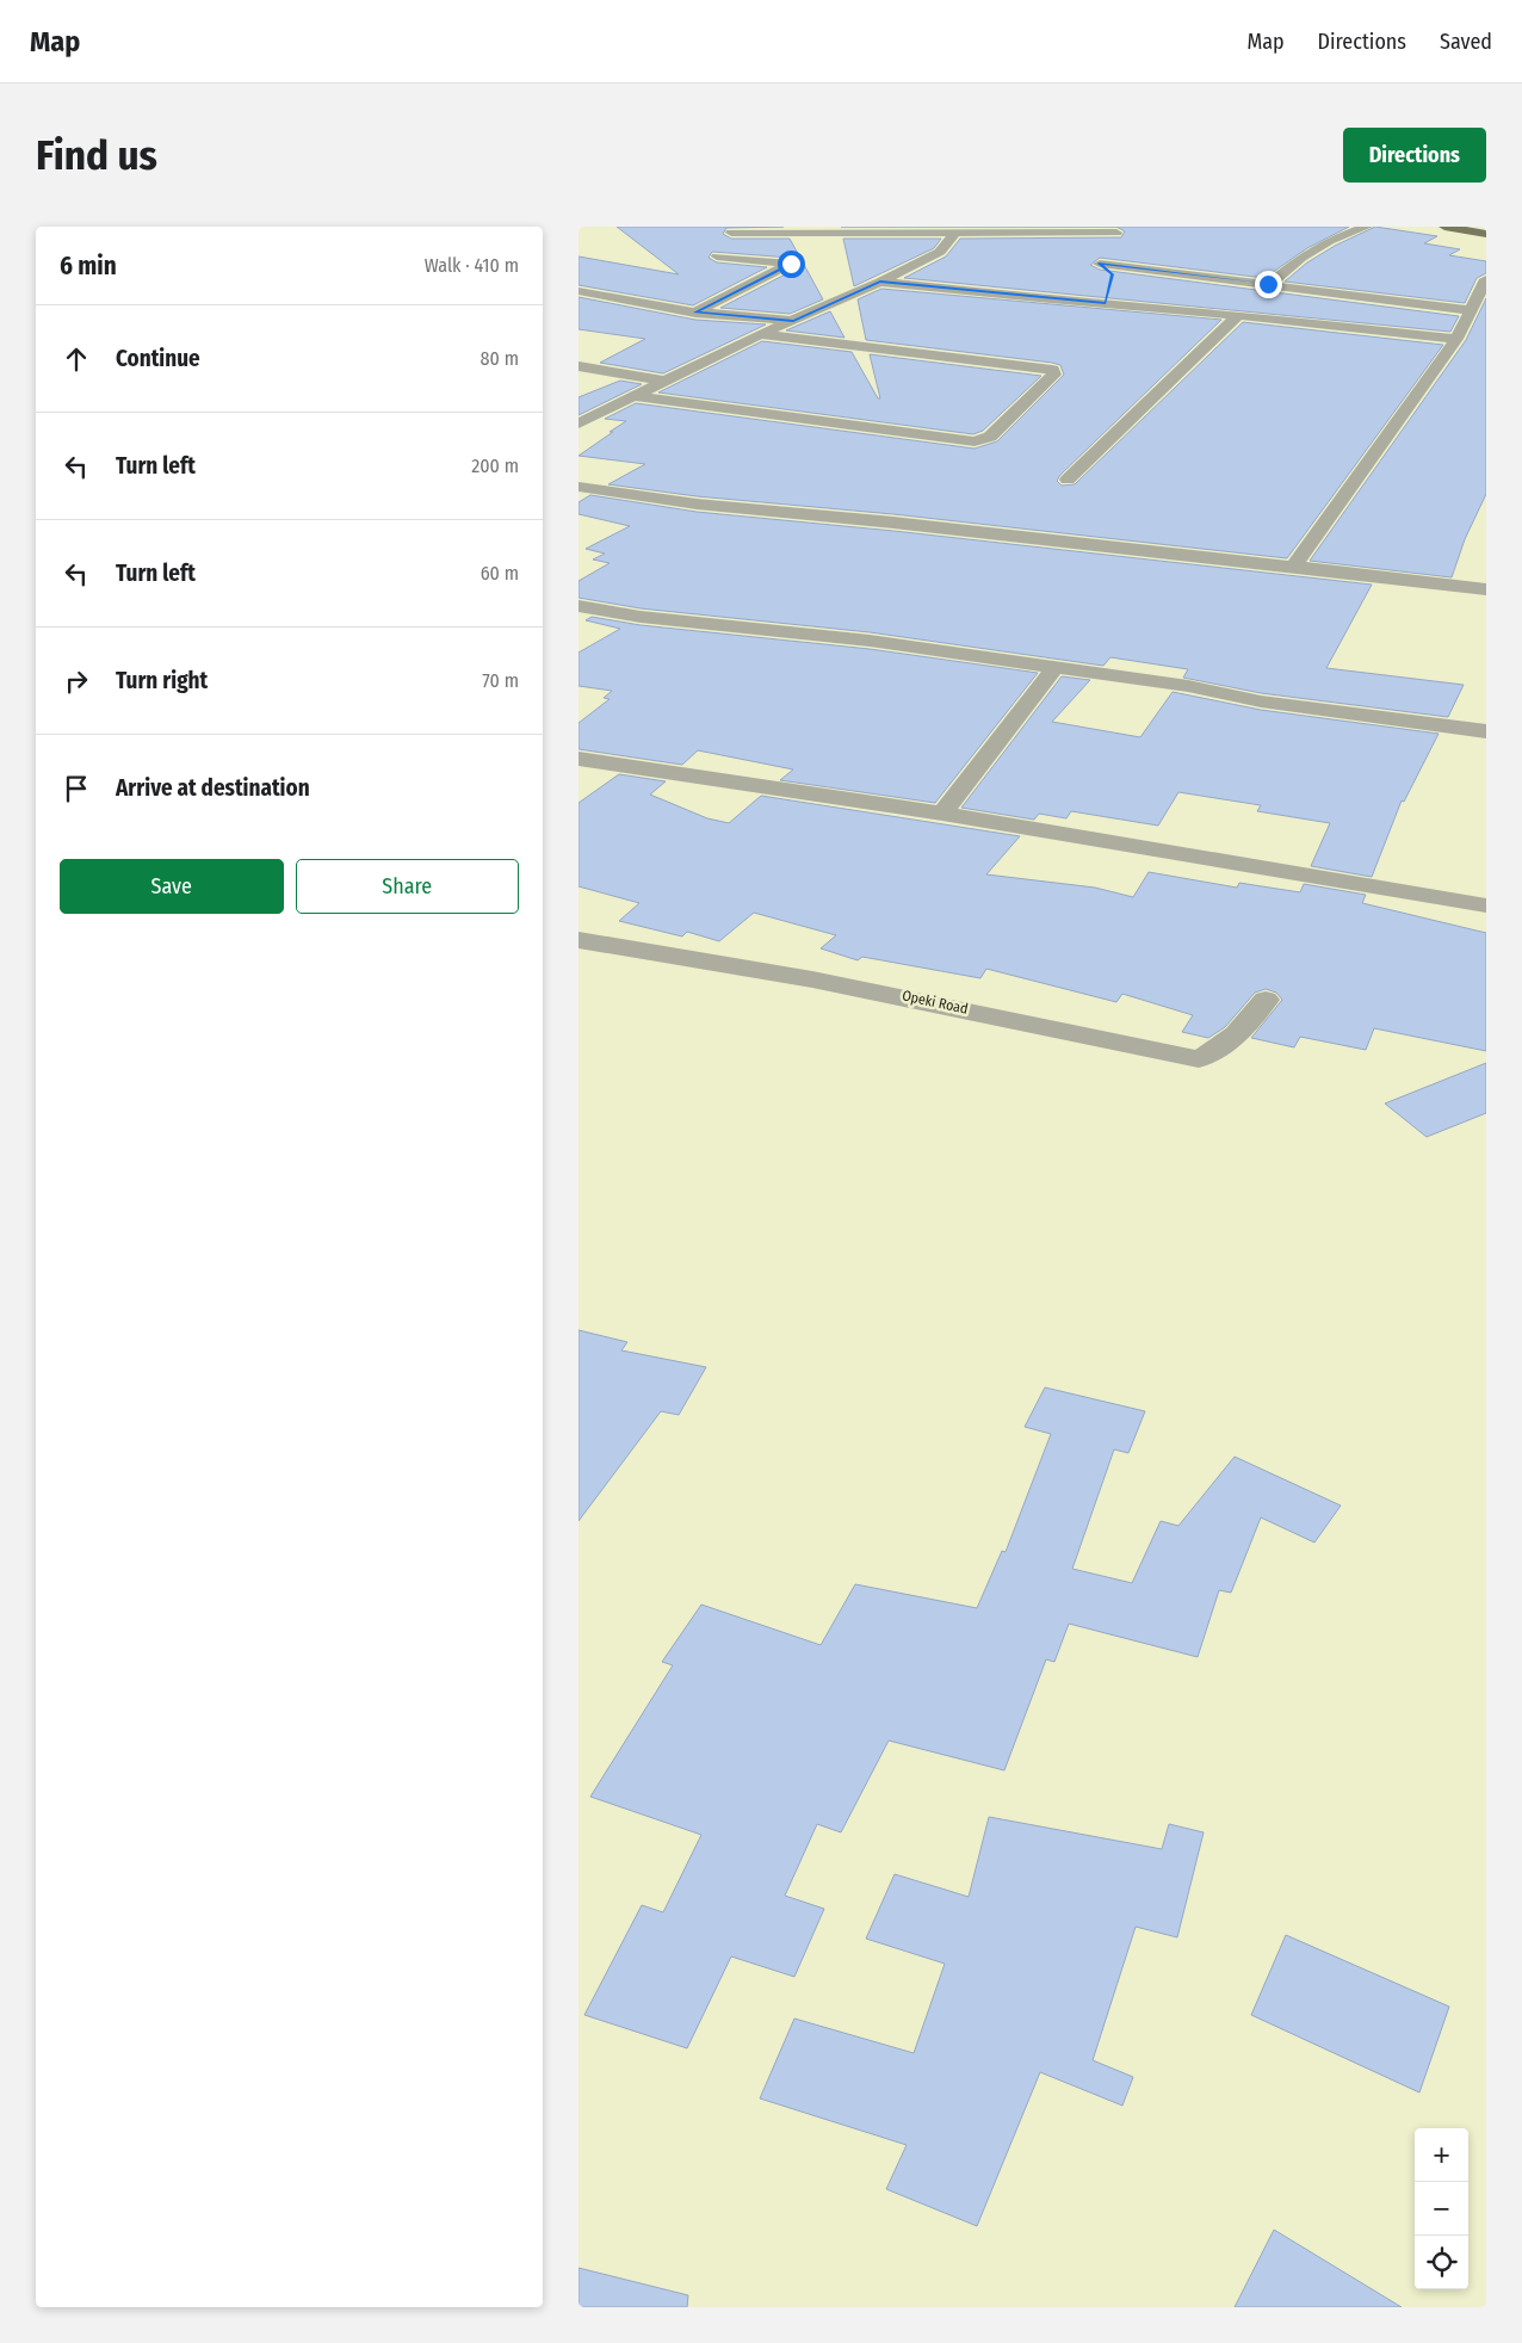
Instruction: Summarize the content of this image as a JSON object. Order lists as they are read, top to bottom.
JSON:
{
  "streets": {
    "street": ["Opeki Road"]
  },
  "page": {
    "header": "Map",
    "nav": ["Map", "Directions", "Saved"],
    "buttons": [
      "Directions",
      ["Save", "Share"]
    ],
    "title": "Find us",
    "heading": ["6 min", "Walk · 410 m"],
    "list": [
      ["Continue", "80 m"],
      ["Turn left", "200 m"],
      ["Turn left", "60 m"],
      ["Turn right", "70 m"],
      "Arrive at destination"
    ],
    "map_buttons": ["+", "−"]
  }
}
